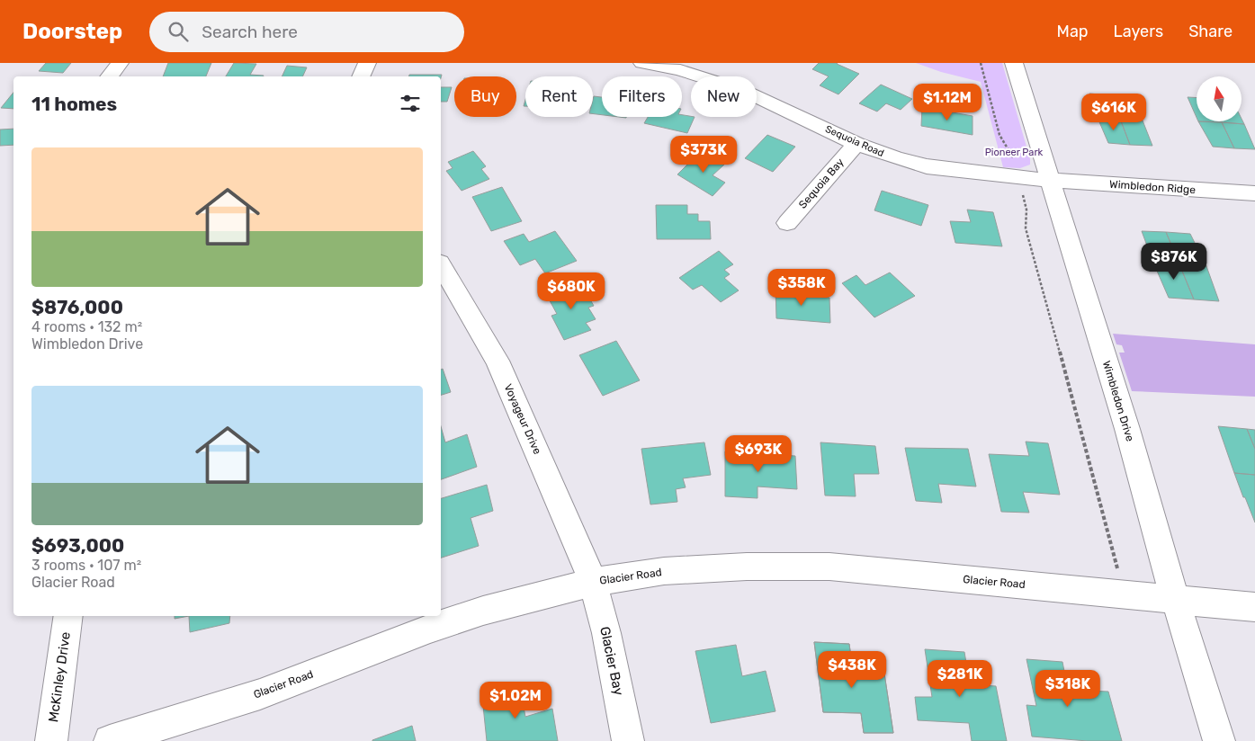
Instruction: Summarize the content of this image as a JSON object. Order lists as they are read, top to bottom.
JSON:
{
  "streets": {
    "street": [
      "Sequoia Road",
      "Sequoia Bay",
      "Wimbledon Ridge",
      "Wimbledon Drive",
      "Voyageur Drive",
      "Glacier Road",
      "Glacier Bay",
      "McKinley Drive"
    ]
  },
  "crossings": [
    ["Sequoia Road", "Sequoia Bay"],
    ["Sequoia Road", "Wimbledon Ridge"],
    ["Sequoia Road", "Wimbledon Drive"],
    ["Wimbledon Ridge", "Wimbledon Drive"],
    ["Wimbledon Drive", "Glacier Road"],
    ["Voyageur Drive", "Glacier Road"],
    ["Voyageur Drive", "Glacier Bay"],
    ["Glacier Road", "Glacier Bay"]
  ],
  "parks": ["Pioneer Park"],
  "north": "top",
  "page": {
    "header": "Doorstep",
    "search": "Search here",
    "nav": ["Map", "Layers", "Share"],
    "chip": [
      "Buy",
      "Rent",
      "Filters",
      "New"
    ],
    "heading": "11 homes",
    "price": [
      "$1.12M",
      "$616K",
      "$373K",
      "$876K",
      "$358K",
      "$680K",
      "$693K",
      "$438K",
      "$281K",
      "$318K",
      "$1.02M"
    ],
    "list": [
      {
        "name": "$876,000",
        "note": "4 rooms · 132 m² · Wimbledon Drive"
      },
      {
        "name": "$693,000",
        "note": "3 rooms · 107 m² · Glacier Road"
      }
    ]
  }
}
